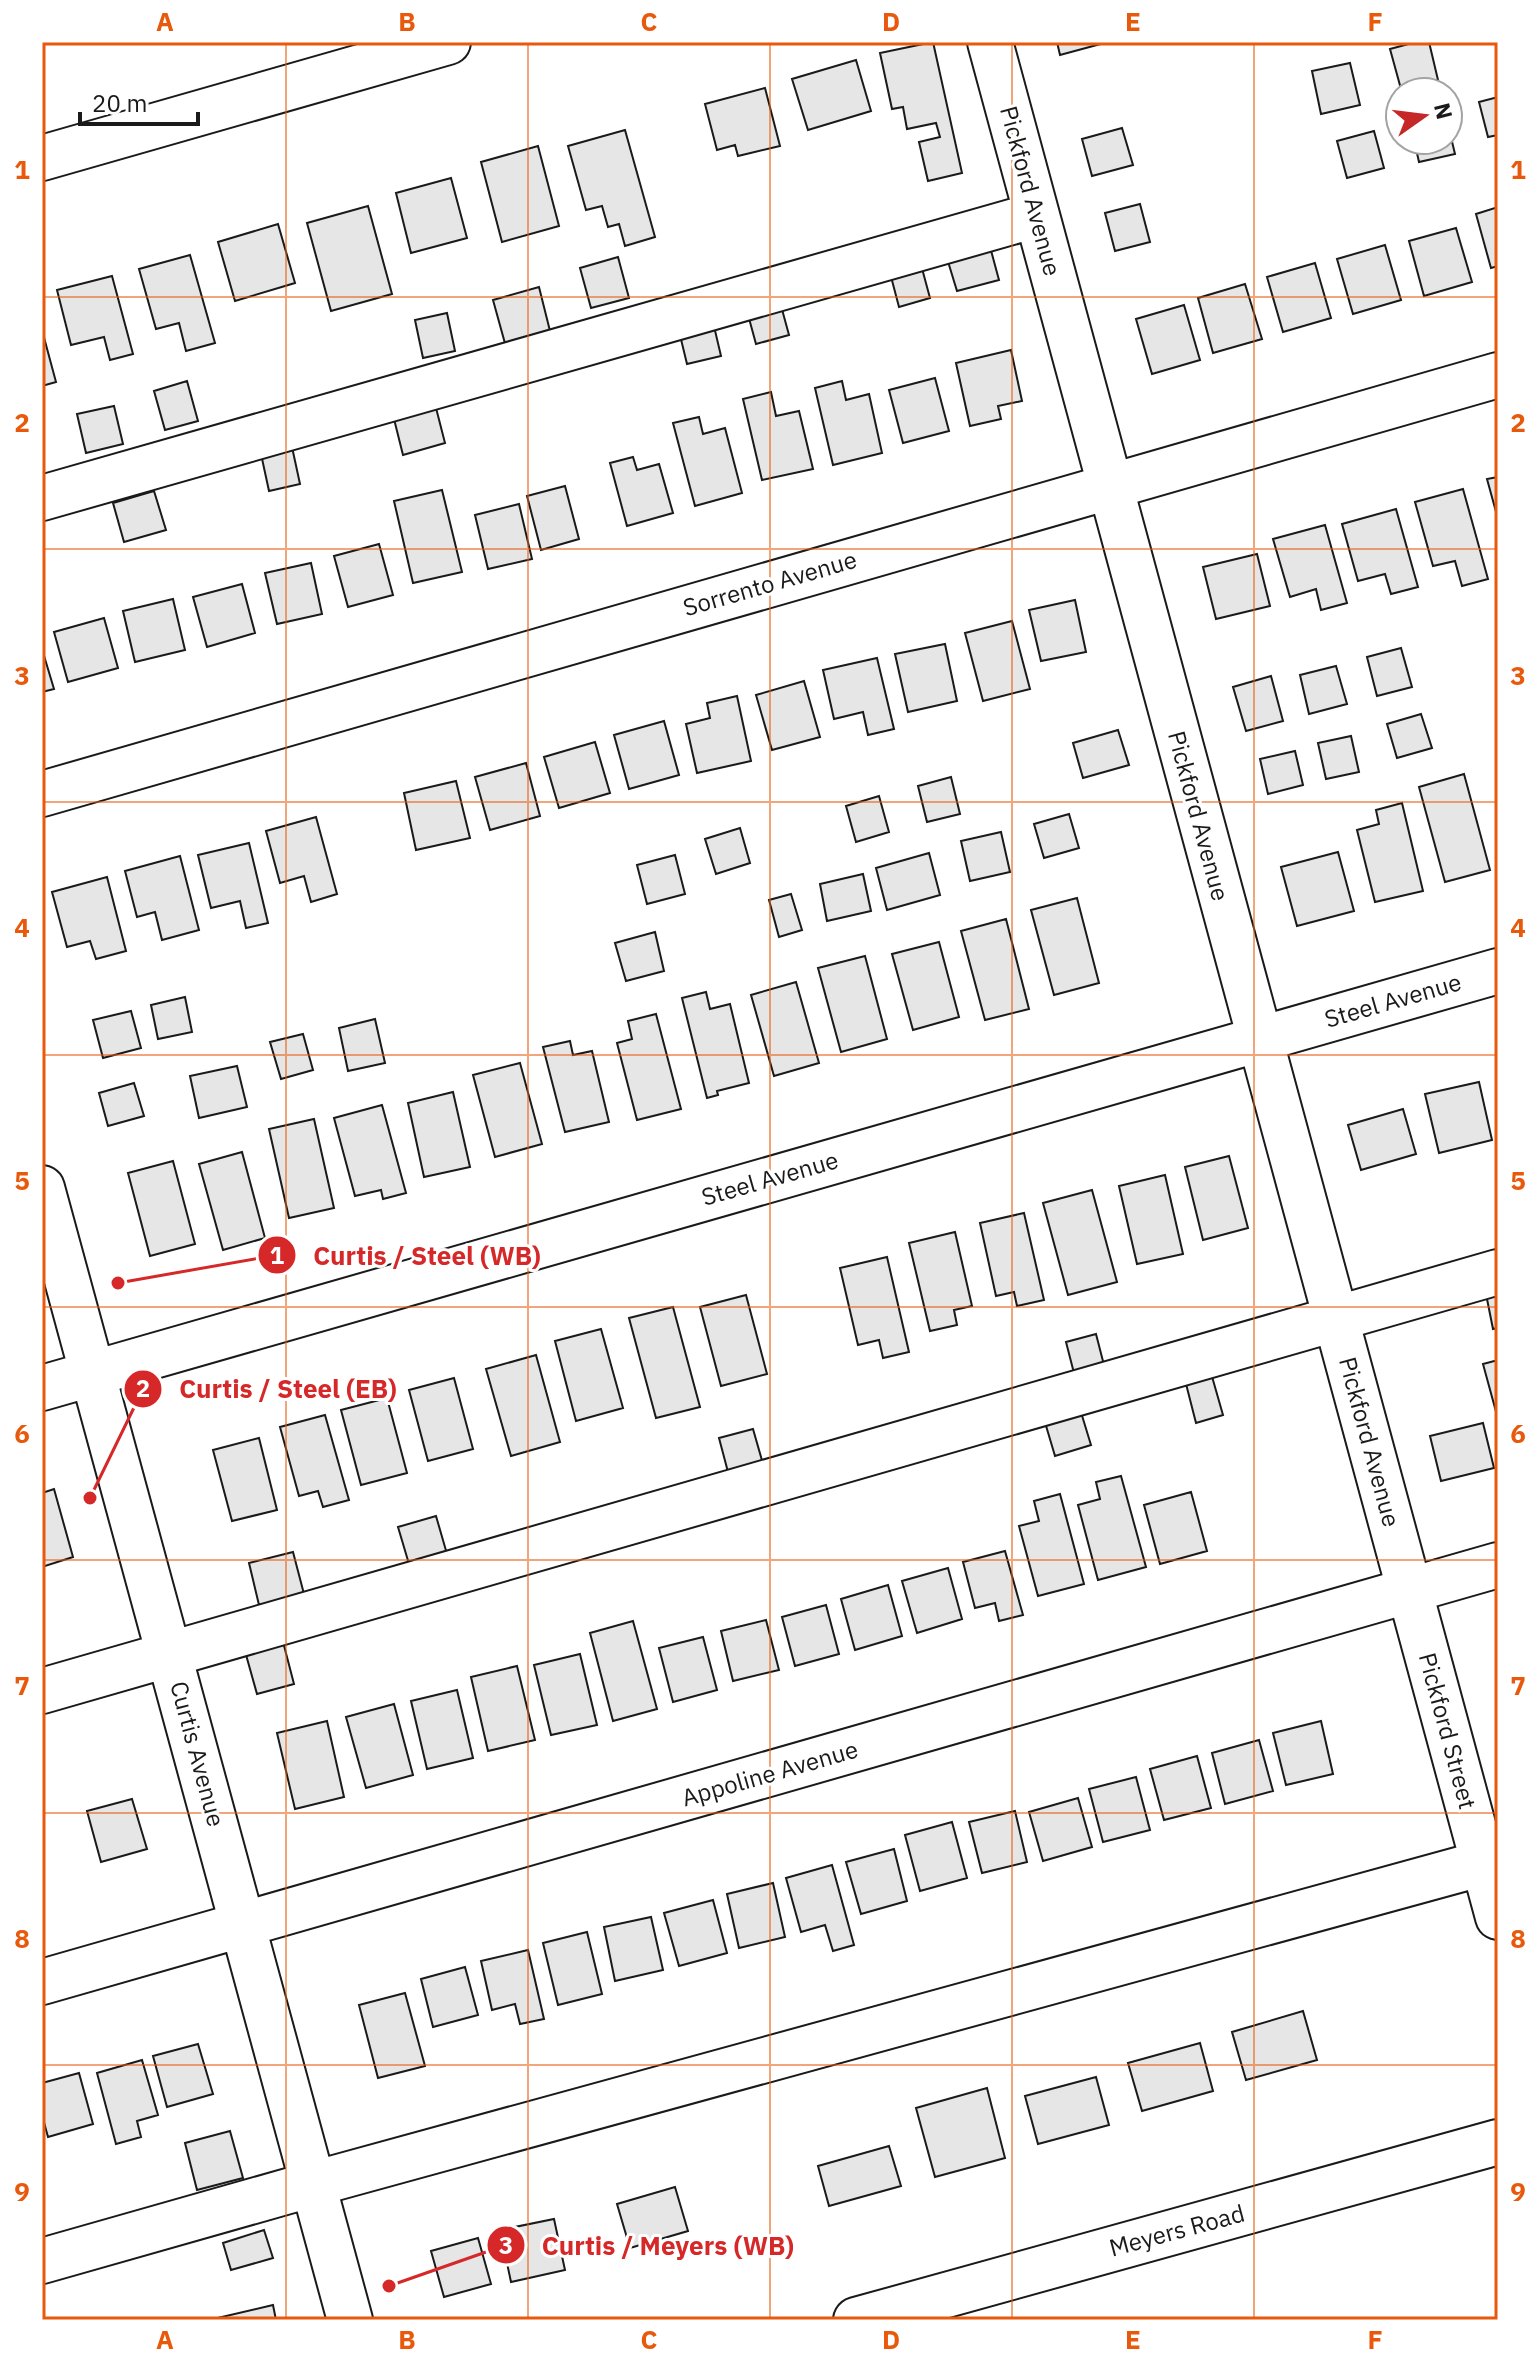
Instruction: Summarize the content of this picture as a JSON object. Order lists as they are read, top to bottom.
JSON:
{
  "streets": {
    "street": [
      "Pickford Avenue",
      "Sorrento Avenue",
      "Steel Avenue",
      "Pickford Street",
      "Curtis Avenue",
      "Appoline Avenue",
      "Meyers Road"
    ]
  },
  "crossings": [
    ["Pickford Avenue", "Sorrento Avenue"],
    ["Pickford Avenue", "Steel Avenue"],
    ["Pickford Avenue", "Pickford Street"],
    ["Pickford Avenue", "Appoline Avenue"],
    ["Steel Avenue", "Curtis Avenue"],
    ["Pickford Street", "Appoline Avenue"],
    ["Curtis Avenue", "Appoline Avenue"]
  ],
  "places": ["Curtis / Steel (WB)", "Curtis / Steel (EB)", "Curtis / Meyers (WB)"],
  "scale_bar": "20 m",
  "north": "right",
  "grid": {
    "columns": [
      "A",
      "B",
      "C",
      "D",
      "E",
      "F"
    ],
    "rows": [
      "1",
      "2",
      "3",
      "4",
      "5",
      "6",
      "7",
      "8",
      "9"
    ]
  }
}
